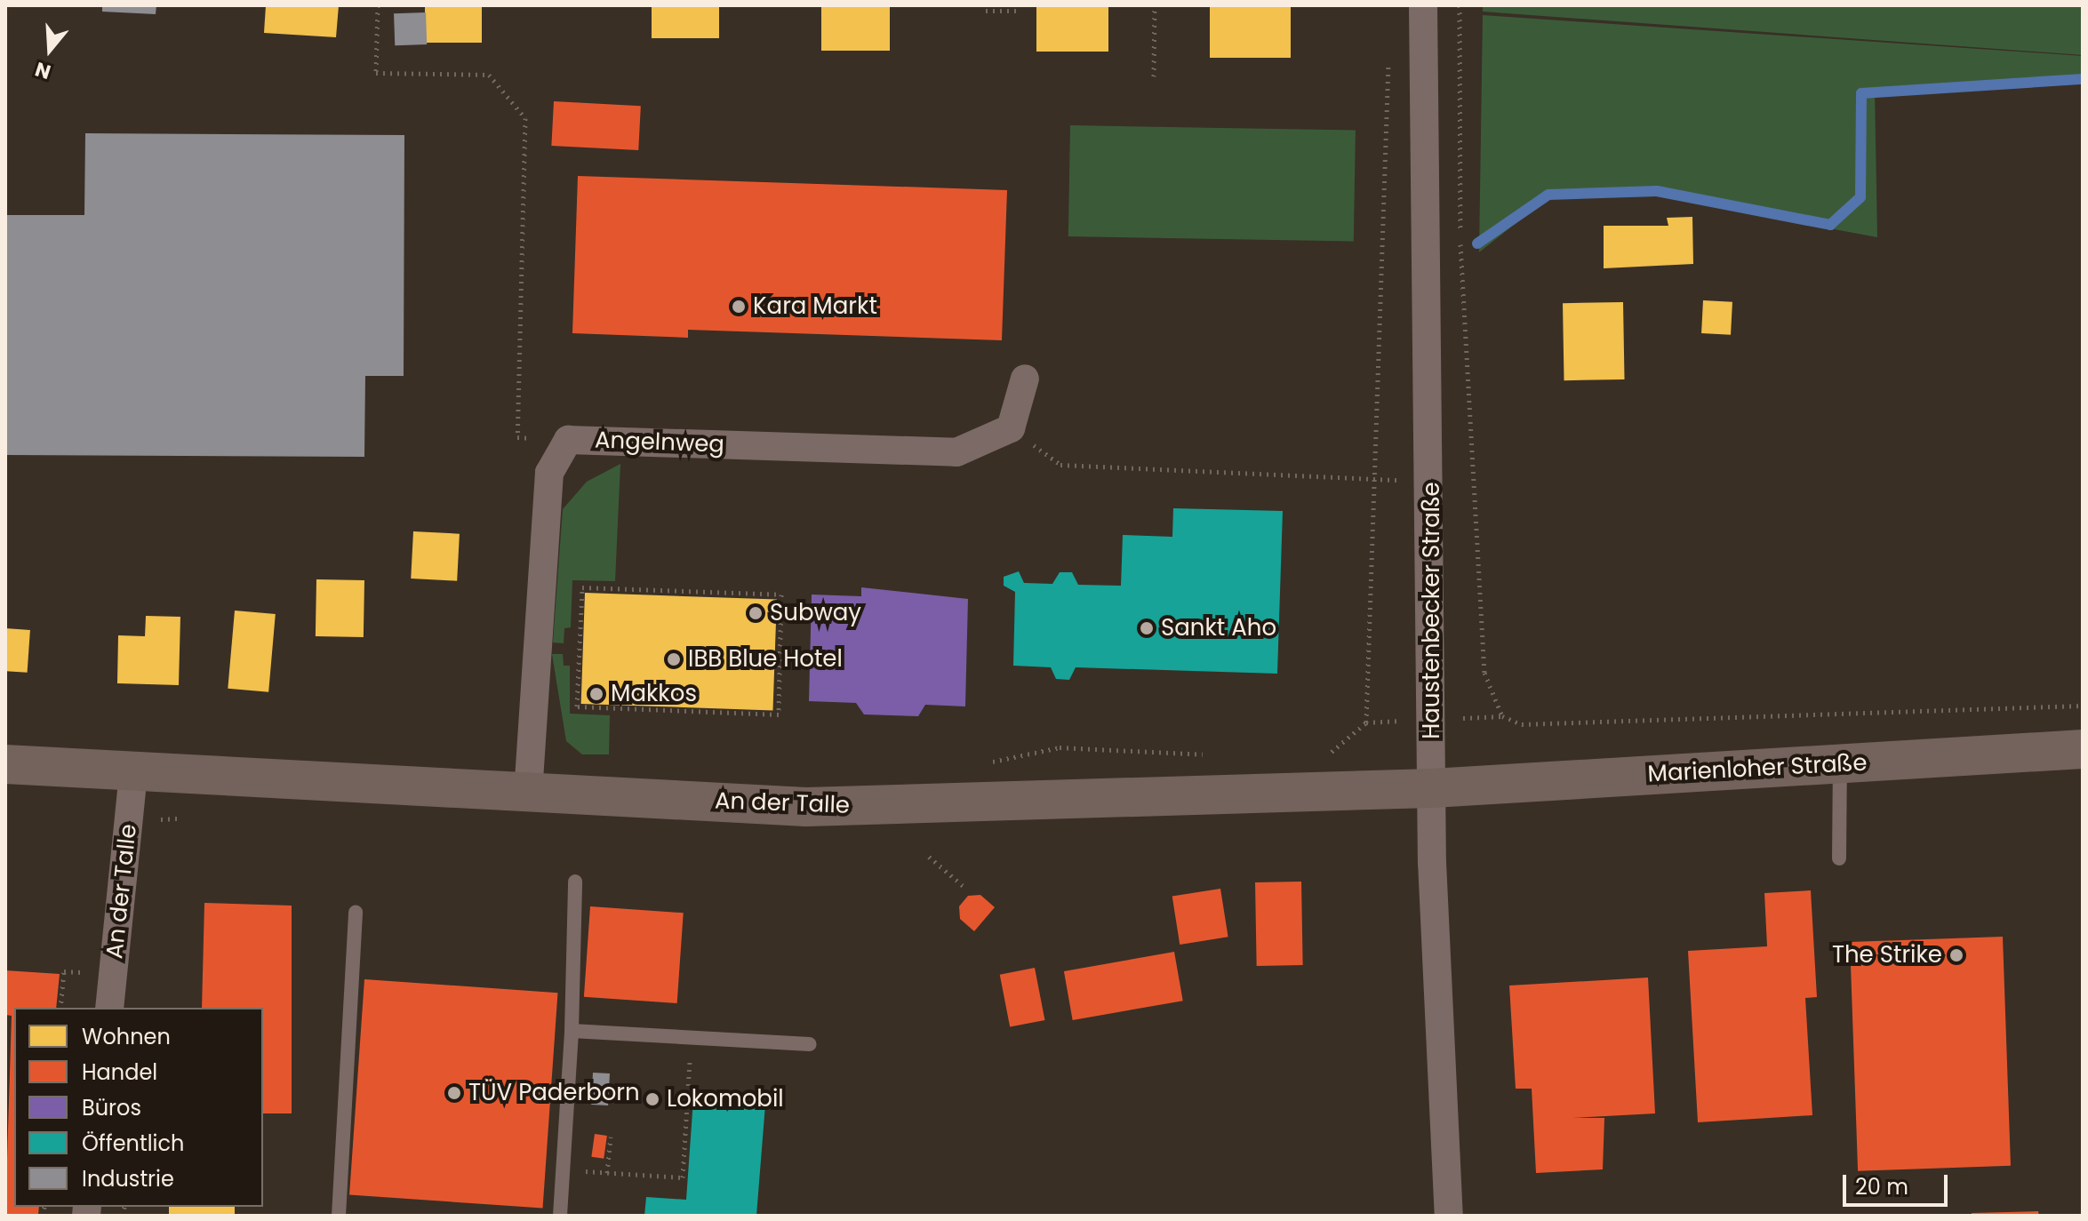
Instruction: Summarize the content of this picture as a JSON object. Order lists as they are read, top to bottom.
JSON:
{
  "streets": {
    "street": [
      "Angelnweg",
      "Haustenbecker Straße",
      "Marienloher Straße",
      "An der Talle"
    ]
  },
  "crossings": [
    ["Angelnweg", "An der Talle"],
    ["Haustenbecker Straße", "Marienloher Straße"],
    ["Haustenbecker Straße", "An der Talle"],
    ["Marienloher Straße", "An der Talle"]
  ],
  "places": [
    "Kara Markt",
    "Subway",
    "Sankt Aho",
    "IBB Blue Hotel",
    "Makkos",
    "The Strike",
    "TÜV Paderborn",
    "Lokomobil"
  ],
  "legend": [
    "Wohnen",
    "Handel",
    "Büros",
    "Öffentlich",
    "Industrie"
  ],
  "scale_bar": "20 m",
  "north": "bottom"
}
